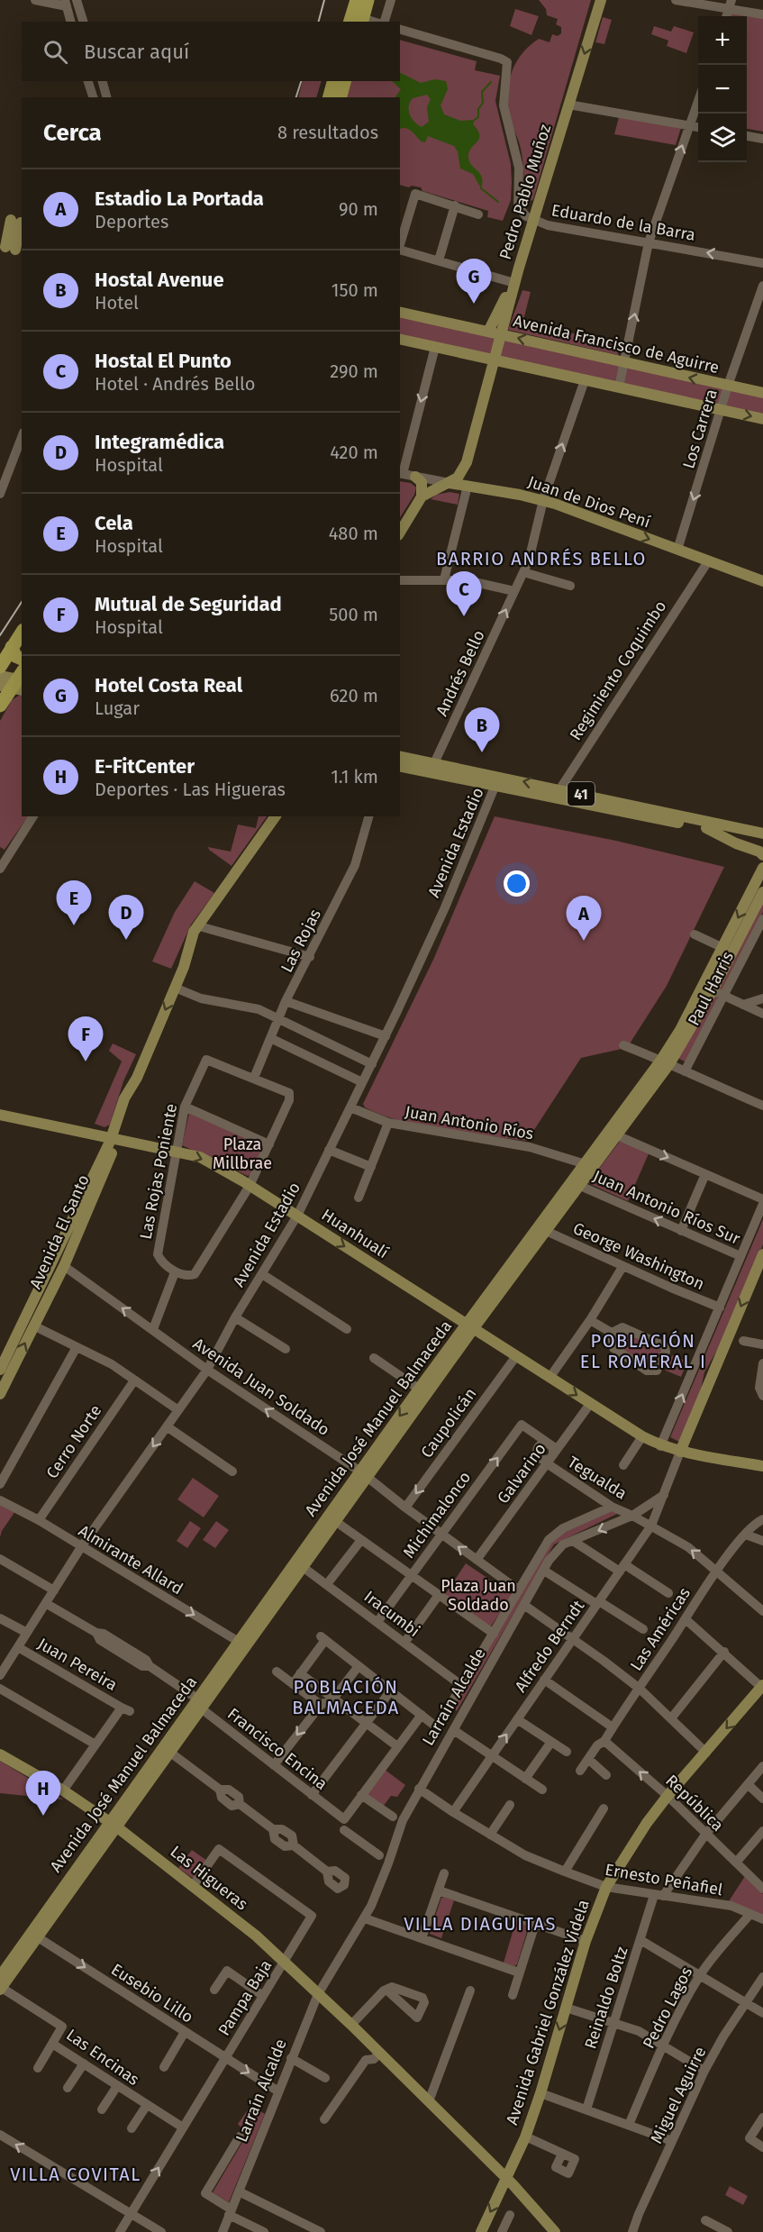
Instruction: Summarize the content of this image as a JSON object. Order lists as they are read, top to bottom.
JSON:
{
  "streets": {
    "main road": [
      "Pedro Pablo Muñoz",
      "Avenida Francisco de Aguirre",
      "Juan de Dios Pení",
      "41",
      "Avenida El Santo",
      "Huanhualí",
      "Avenida José Manuel Balmaceda",
      "Las Higueras",
      "Avenida Gabriel González Videla"
    ],
    "street": [
      "Eduardo de la Barra",
      "Los Carrera",
      "Regimiento Coquimbo",
      "Andrés Bello",
      "Avenida Estadio",
      "Las Rojas",
      "Paul Harris",
      "Juan Antonio Ríos",
      "Las Rojas Poniente",
      "Juan Antonio Ríos Sur",
      "George Washington",
      "Avenida Juan Soldado",
      "Caupolicán",
      "Cerro Norte",
      "Galvarino",
      "Tegualda",
      "Michimalonco",
      "Almirante Allard",
      "Iracumbi",
      "Las Américas",
      "Alfredo Berndt",
      "Juan Pereira",
      "Larraín Alcalde",
      "Francisco Encina",
      "República",
      "Ernesto Peñafiel",
      "Eusebio Lillo",
      "Pampa Baja",
      "Reinaldo Boltz",
      "Pedro Lagos",
      "Las Encinas",
      "Miguel Aguirre"
    ]
  },
  "crossings": [
    ["Pedro Pablo Muñoz", "Eduardo de la Barra"],
    ["Pedro Pablo Muñoz", "Avenida Francisco de Aguirre"],
    ["Pedro Pablo Muñoz", "Juan de Dios Pení"],
    ["Avenida Francisco de Aguirre", "Los Carrera"],
    ["Los Carrera", "Juan de Dios Pení"],
    ["Juan de Dios Pení", "Regimiento Coquimbo"],
    ["Juan de Dios Pení", "Andrés Bello"],
    ["Regimiento Coquimbo", "41"],
    ["Andrés Bello", "41"],
    ["41", "Avenida Estadio"],
    ["Avenida Estadio", "Juan Antonio Ríos"],
    ["Avenida Estadio", "Huanhualí"],
    ["Avenida Estadio", "Avenida Juan Soldado"],
    ["Avenida Estadio", "Almirante Allard"],
    ["Avenida Estadio", "Juan Pereira"],
    ["Avenida Estadio", "Francisco Encina"],
    ["Las Rojas", "Las Rojas Poniente"],
    ["Juan Antonio Ríos", "Avenida José Manuel Balmaceda"],
    ["Las Rojas Poniente", "Huanhualí"],
    ["Juan Antonio Ríos Sur", "Avenida José Manuel Balmaceda"],
    ["Avenida El Santo", "Huanhualí"],
    ["Avenida El Santo", "Avenida Juan Soldado"],
    ["Huanhualí", "Avenida José Manuel Balmaceda"],
    ["Huanhualí", "Caupolicán"],
    ["Huanhualí", "Galvarino"],
    ["George Washington", "Avenida José Manuel Balmaceda"],
    ["Avenida Juan Soldado", "Avenida José Manuel Balmaceda"],
    ["Avenida Juan Soldado", "Caupolicán"],
    ["Avenida Juan Soldado", "Galvarino"],
    ["Avenida Juan Soldado", "Michimalonco"],
    ["Avenida Juan Soldado", "Larraín Alcalde"],
    ["Avenida José Manuel Balmaceda", "Almirante Allard"],
    ["Avenida José Manuel Balmaceda", "Iracumbi"],
    ["Avenida José Manuel Balmaceda", "Francisco Encina"],
    ["Avenida José Manuel Balmaceda", "Las Higueras"],
    ["Avenida José Manuel Balmaceda", "Eusebio Lillo"],
    ["Avenida José Manuel Balmaceda", "Las Encinas"],
    ["Cerro Norte", "Almirante Allard"],
    ["Galvarino", "Tegualda"],
    ["Galvarino", "Michimalonco"],
    ["Tegualda", "Michimalonco"],
    ["Tegualda", "Las Américas"],
    ["Tegualda", "Alfredo Berndt"],
    ["Tegualda", "Larraín Alcalde"],
    ["Michimalonco", "Iracumbi"],
    ["Iracumbi", "Larraín Alcalde"],
    ["Las Américas", "República"],
    ["Alfredo Berndt", "Larraín Alcalde"],
    ["Alfredo Berndt", "Ernesto Peñafiel"],
    ["Juan Pereira", "Las Higueras"],
    ["Larraín Alcalde", "Las Higueras"],
    ["Larraín Alcalde", "Ernesto Peñafiel"],
    ["Larraín Alcalde", "Eusebio Lillo"],
    ["República", "Reinaldo Boltz"],
    ["República", "Avenida Gabriel González Videla"],
    ["Las Higueras", "Pampa Baja"],
    ["Las Higueras", "Avenida Gabriel González Videla"],
    ["Ernesto Peñafiel", "Reinaldo Boltz"],
    ["Ernesto Peñafiel", "Pedro Lagos"],
    ["Ernesto Peñafiel", "Avenida Gabriel González Videla"],
    ["Eusebio Lillo", "Pampa Baja"],
    ["Pampa Baja", "Las Encinas"]
  ],
  "one_way": [
    "Los Carrera",
    "Andrés Bello",
    "Huanhualí",
    "Caupolicán",
    "Michimalonco",
    "Almirante Allard",
    "Eusebio Lillo",
    "Avenida Gabriel González Videla"
  ],
  "districts": [
    "BARRIO ANDRÉS BELLO",
    "POBLACIÓN EL ROMERAL I",
    "POBLACIÓN BALMACEDA",
    "VILLA DIAGUITAS",
    "VILLA COVITAL"
  ],
  "parks": ["Plaza Millbrae", "Plaza Juan Soldado"],
  "page": {
    "map_buttons": ["+", "−"],
    "search": "Buscar aquí",
    "heading": ["Cerca", "8 resultados"],
    "list": [
      {
        "mark": "A",
        "name": "Estadio La Portada",
        "note": "Deportes",
        "value": "90 m"
      },
      {
        "mark": "B",
        "name": "Hostal Avenue",
        "note": "Hotel",
        "value": "150 m"
      },
      {
        "mark": "C",
        "name": "Hostal El Punto",
        "note": "Hotel · Andrés Bello",
        "value": "290 m"
      },
      {
        "mark": "D",
        "name": "Integramédica",
        "note": "Hospital",
        "value": "420 m"
      },
      {
        "mark": "E",
        "name": "Cela",
        "note": "Hospital",
        "value": "480 m"
      },
      {
        "mark": "F",
        "name": "Mutual de Seguridad",
        "note": "Hospital",
        "value": "500 m"
      },
      {
        "mark": "G",
        "name": "Hotel Costa Real",
        "note": "Lugar",
        "value": "620 m"
      },
      {
        "mark": "H",
        "name": "E-FitCenter",
        "note": "Deportes · Las Higueras",
        "value": "1.1 km"
      }
    ],
    "pins": [
      "G",
      "C",
      "B",
      "E",
      "D",
      "A",
      "F",
      "H"
    ]
  }
}
